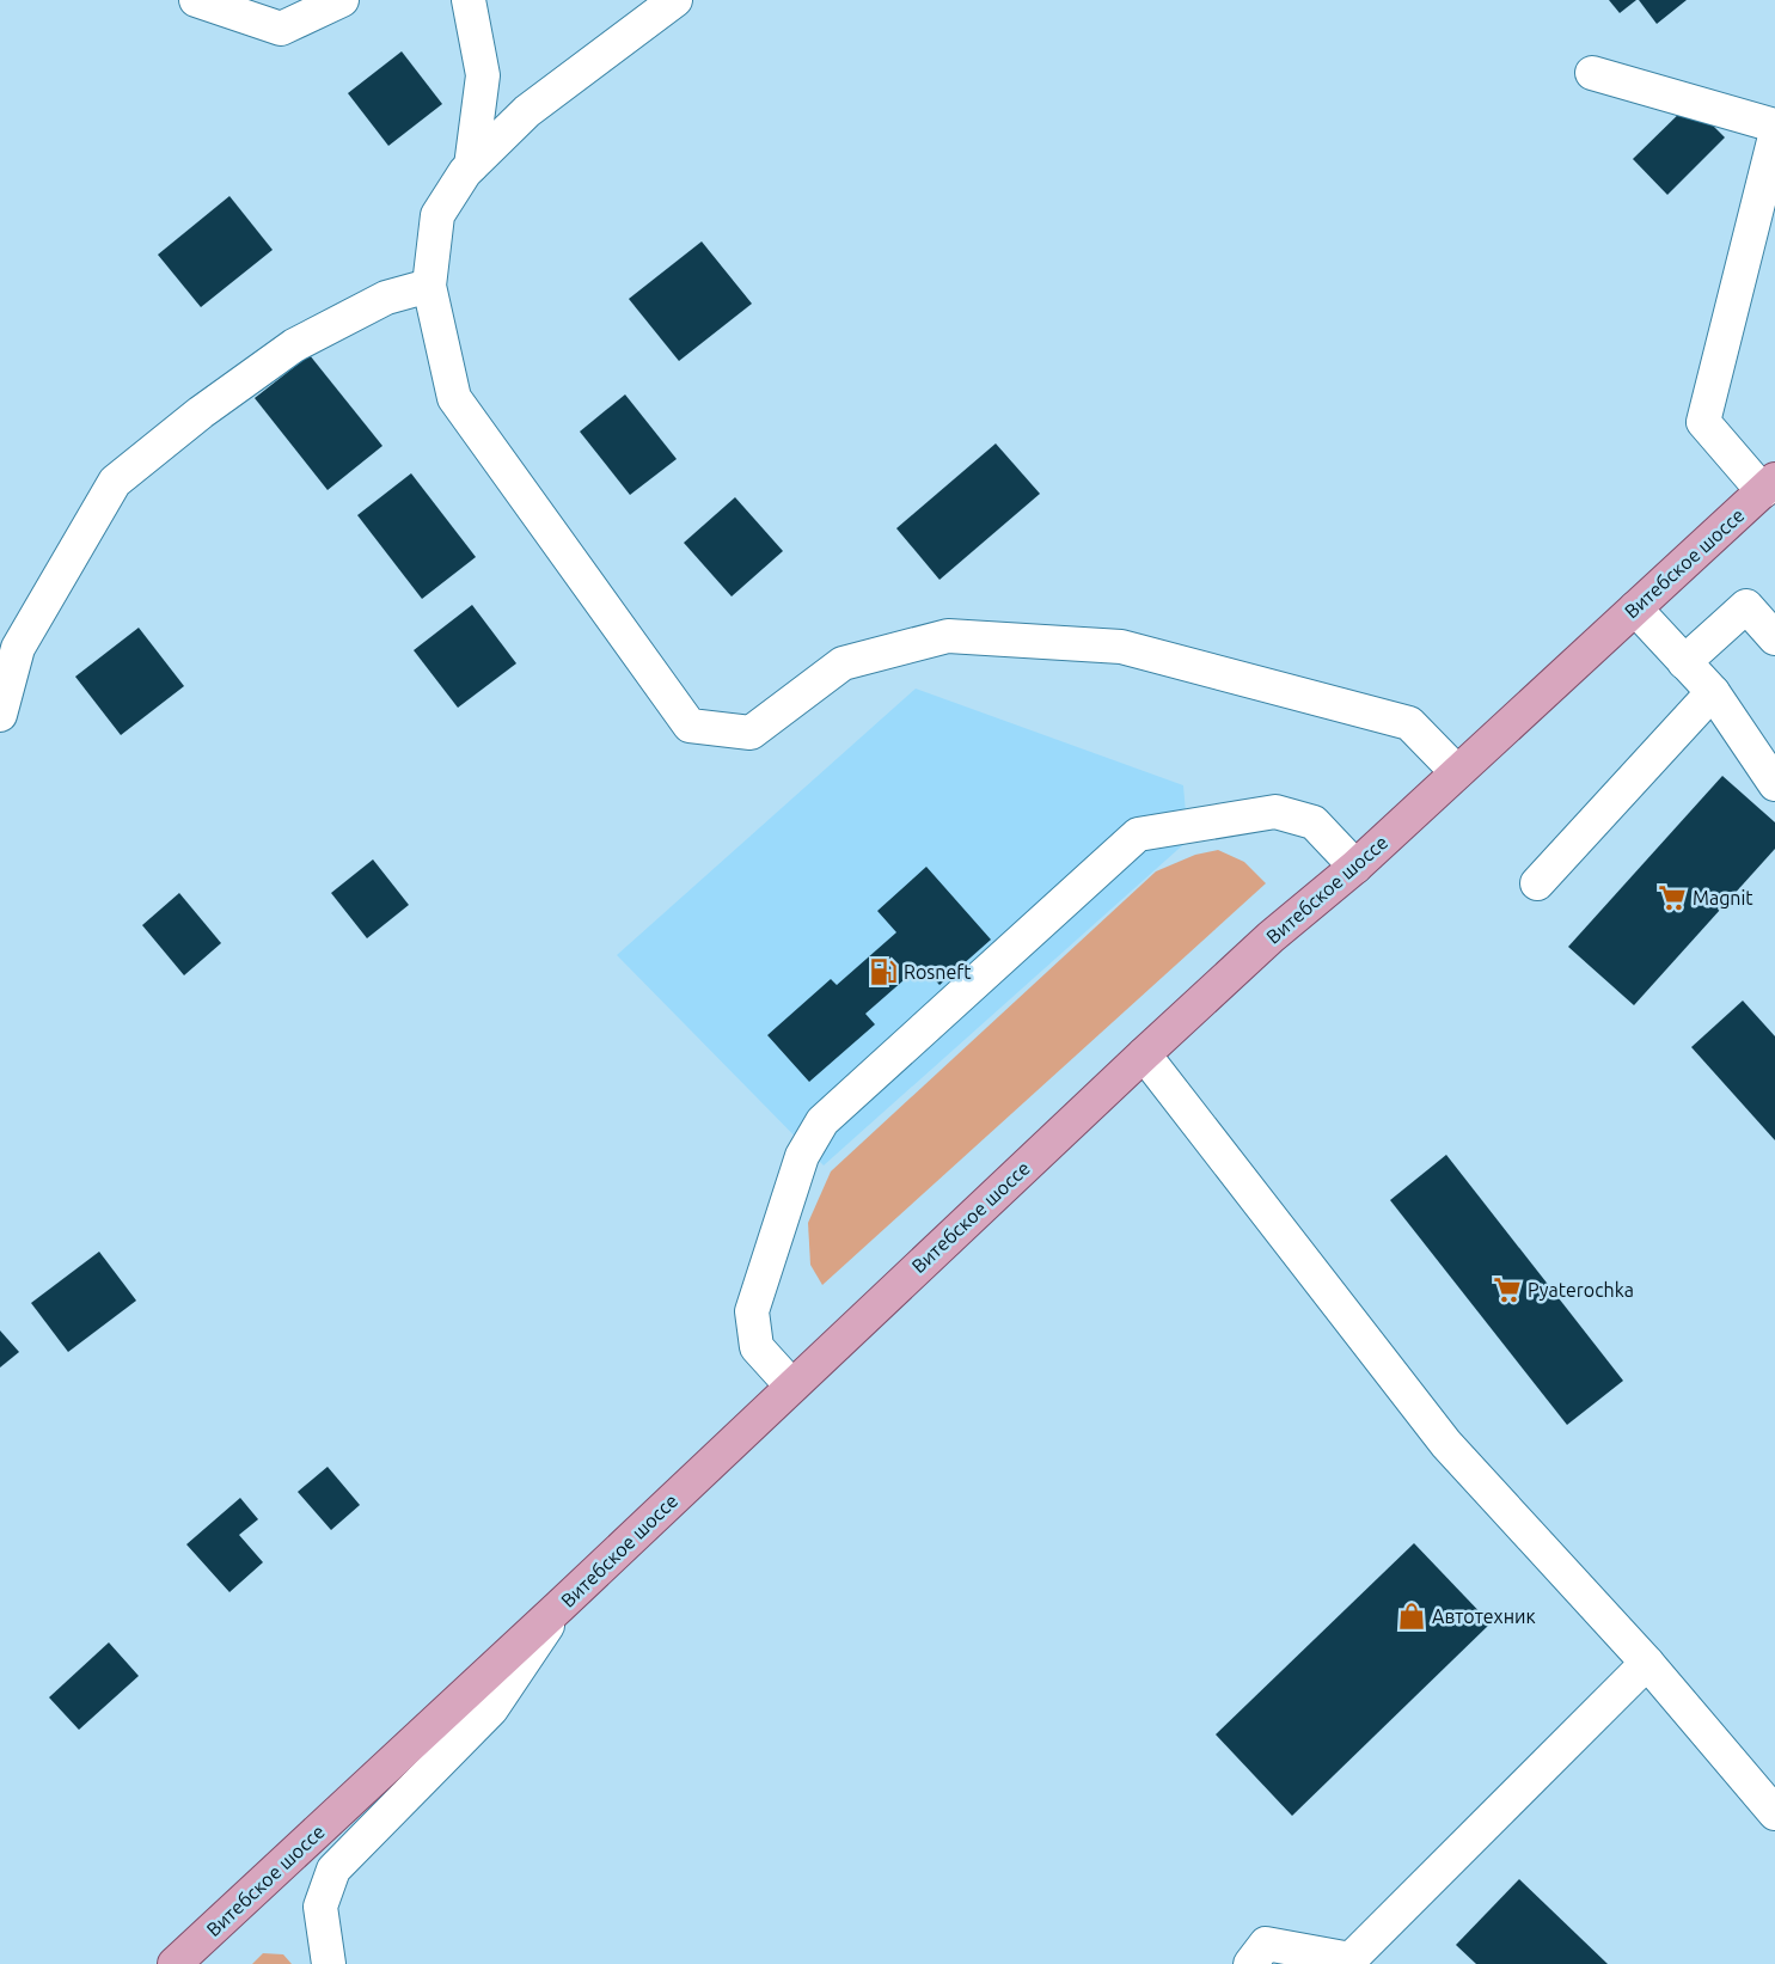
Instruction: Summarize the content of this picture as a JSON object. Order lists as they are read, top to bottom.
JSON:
{
  "streets": {
    "main road": ["Витебское шоссе"]
  },
  "places": {
    "supermarket": ["Magnit", "Pyaterochka"],
    "fuel station": ["Rosneft"],
    "shop": ["Автотехник"]
  }
}
